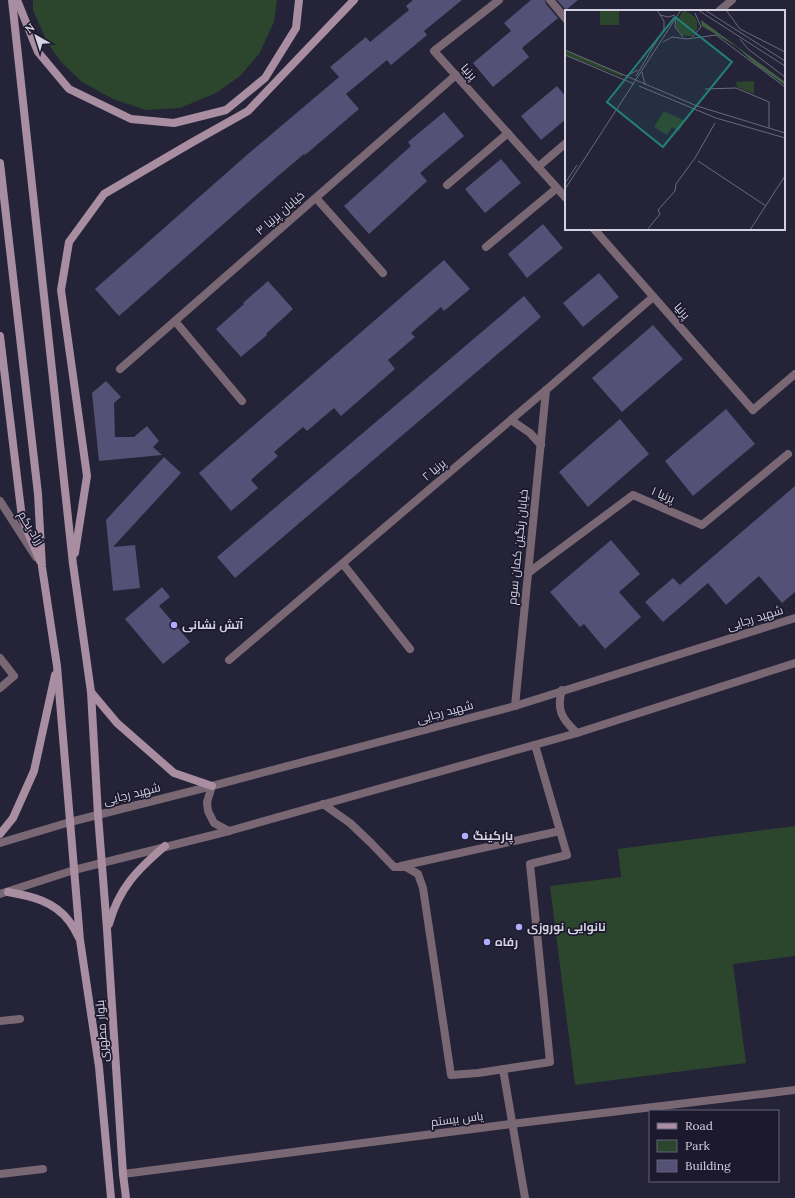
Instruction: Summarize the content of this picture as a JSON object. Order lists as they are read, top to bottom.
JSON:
{
  "streets": {
    "main road": ["بلوار مطهری"],
    "street": [
      "پرنیا",
      "خیابان پرنیا ۳",
      "پرنیا ۲",
      "پرنیا ۱",
      "زراد یکم",
      "خیابان رنگین کمان سوم",
      "شهید رجایی",
      "یاس بیستم"
    ]
  },
  "crossings": [
    ["پرنیا", "خیابان پرنیا ۳"],
    ["پرنیا", "پرنیا ۲"],
    ["پرنیا ۲", "خیابان رنگین کمان سوم"],
    ["پرنیا ۱", "خیابان رنگین کمان سوم"],
    ["زراد یکم", "بلوار مطهری"],
    ["خیابان رنگین کمان سوم", "شهید رجایی"],
    ["شهید رجایی", "بلوار مطهری"],
    ["بلوار مطهری", "یاس بیستم"]
  ],
  "places": [
    "آتش نشانی",
    "پارکینگ",
    "نانوایی نوروزی",
    "رفاه"
  ],
  "legend": ["Road", "Park", "Building"],
  "north": "top left"
}
